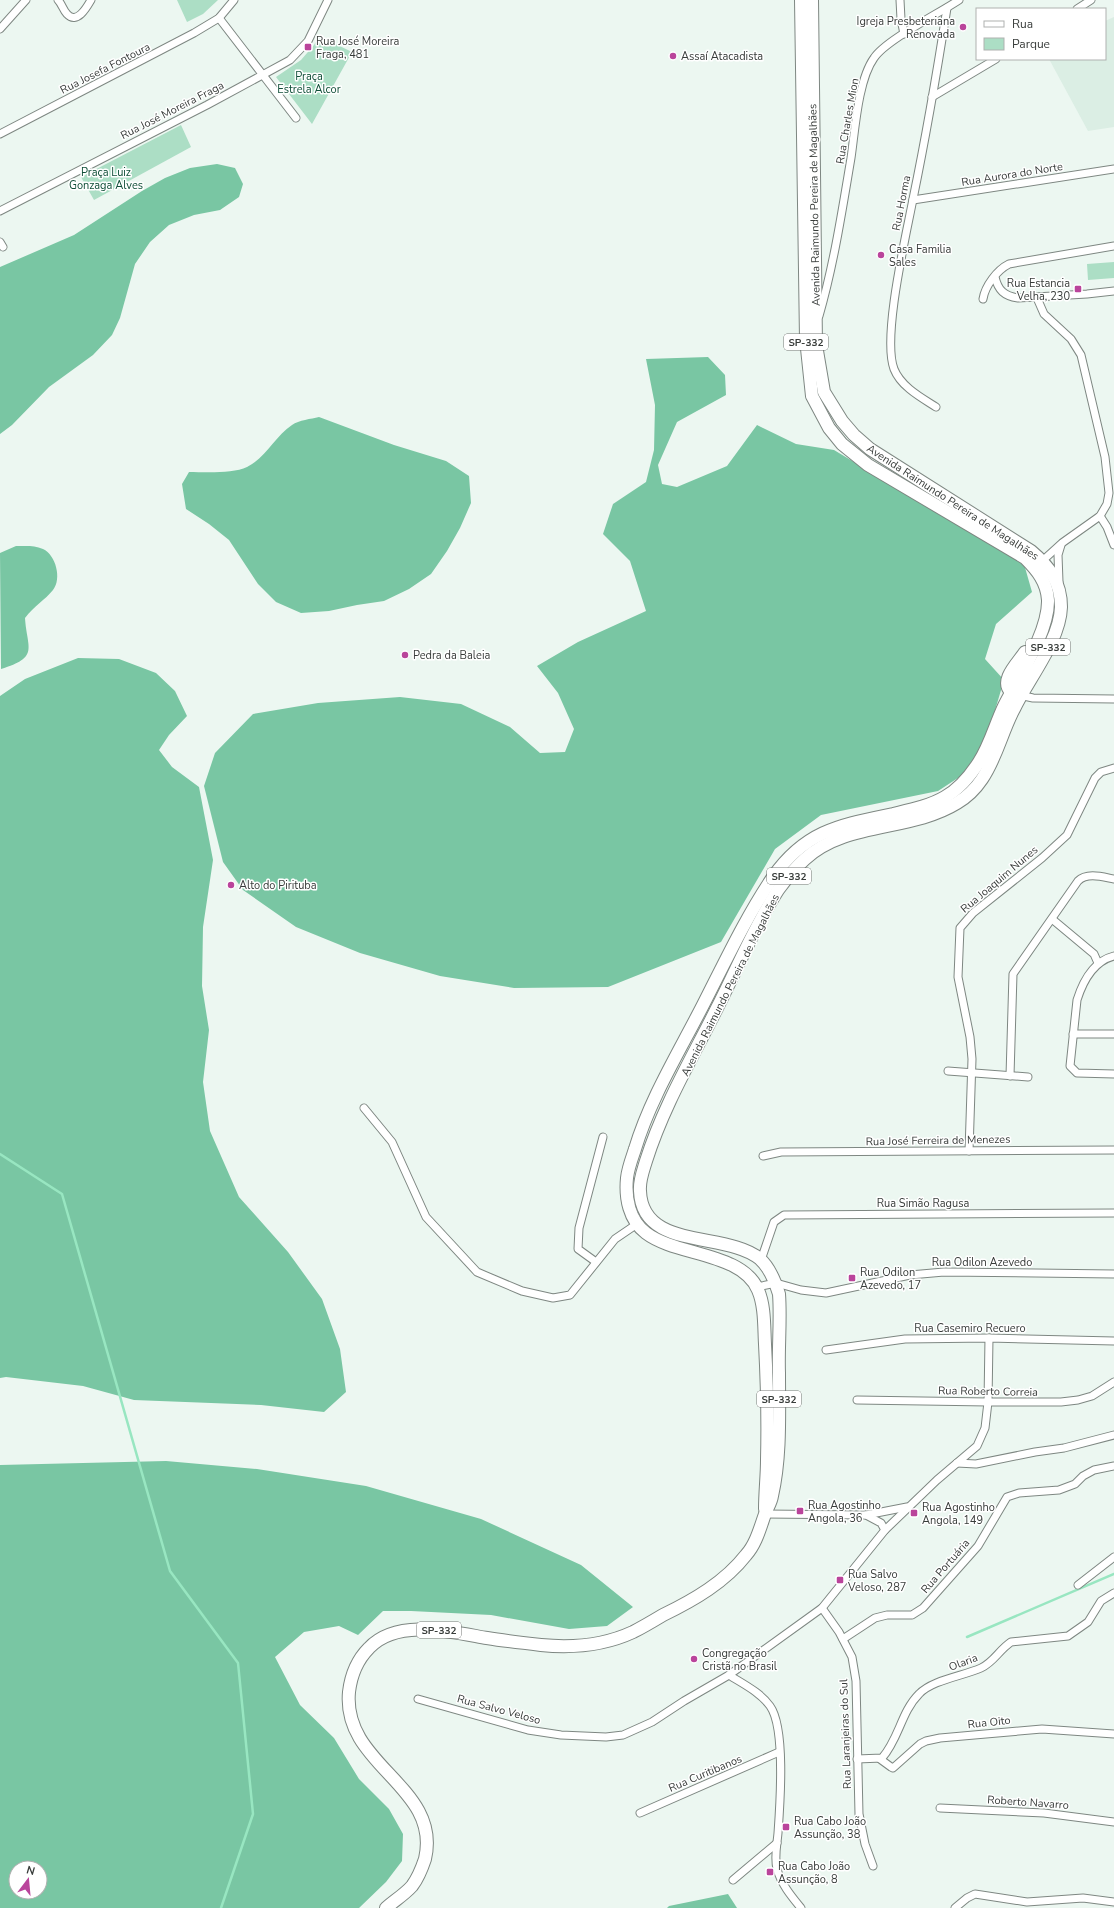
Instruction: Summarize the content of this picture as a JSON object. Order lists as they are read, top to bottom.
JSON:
{
  "streets": {
    "main road": ["Avenida Raimundo Pereira de Magalhães", "SP-332"],
    "street": [
      "Rua Josefa Fontoura",
      "Rua José Moreira Fraga",
      "Rua Charles Mion",
      "Rua Aurora do Norte",
      "Rua Horma",
      "Rua Joaquim Nunes",
      "Rua José Ferreira de Menezes",
      "Rua Simão Ragusa",
      "Rua Odilon Azevedo",
      "Rua Casemiro Recuero",
      "Rua Roberto Correia",
      "Rua Portuária",
      "Olaria",
      "Rua Salvo Veloso",
      "Rua Oito",
      "Rua Laranjeiras do Sul",
      "Rua Curitibanos",
      "Roberto Navarro"
    ]
  },
  "crossings": [
    ["Rua Charles Mion", "Rua Horma"],
    ["Rua Charles Mion", "Avenida Raimundo Pereira de Magalhães"],
    ["Rua Aurora do Norte", "Rua Horma"],
    ["Avenida Raimundo Pereira de Magalhães", "Rua Simão Ragusa"],
    ["Avenida Raimundo Pereira de Magalhães", "Rua Odilon Azevedo"],
    ["Rua Joaquim Nunes", "Rua José Ferreira de Menezes"],
    ["Rua Casemiro Recuero", "Rua Salvo Veloso"],
    ["Rua Roberto Correia", "Rua Salvo Veloso"],
    ["Rua Portuária", "Rua Laranjeiras do Sul"],
    ["Olaria", "Rua Oito"],
    ["Rua Salvo Veloso", "Rua Laranjeiras do Sul"]
  ],
  "parks": ["Praça Estrela Alcor", "Praça Luiz Gonzaga Alves"],
  "places": {
    "other": [
      "Igreja Presbeteriana Renovada",
      "Assaí Atacadista",
      "Casa Familia Sales",
      "Pedra da Baleia",
      "Alto do Pirituba",
      "Congregação Cristã no Brasil"
    ],
    "transit": [
      "Rua José Moreira Fraga, 481",
      "Rua Estancia Velha, 230",
      "Rua Odilon Azevedo, 17",
      "Rua Agostinho Angola, 36",
      "Rua Agostinho Angola, 149",
      "Rua Salvo Veloso, 287",
      "Rua Cabo João Assunção, 38",
      "Rua Cabo João Assunção, 8"
    ]
  },
  "legend": ["Rua", "Parque"],
  "north": "top"
}
